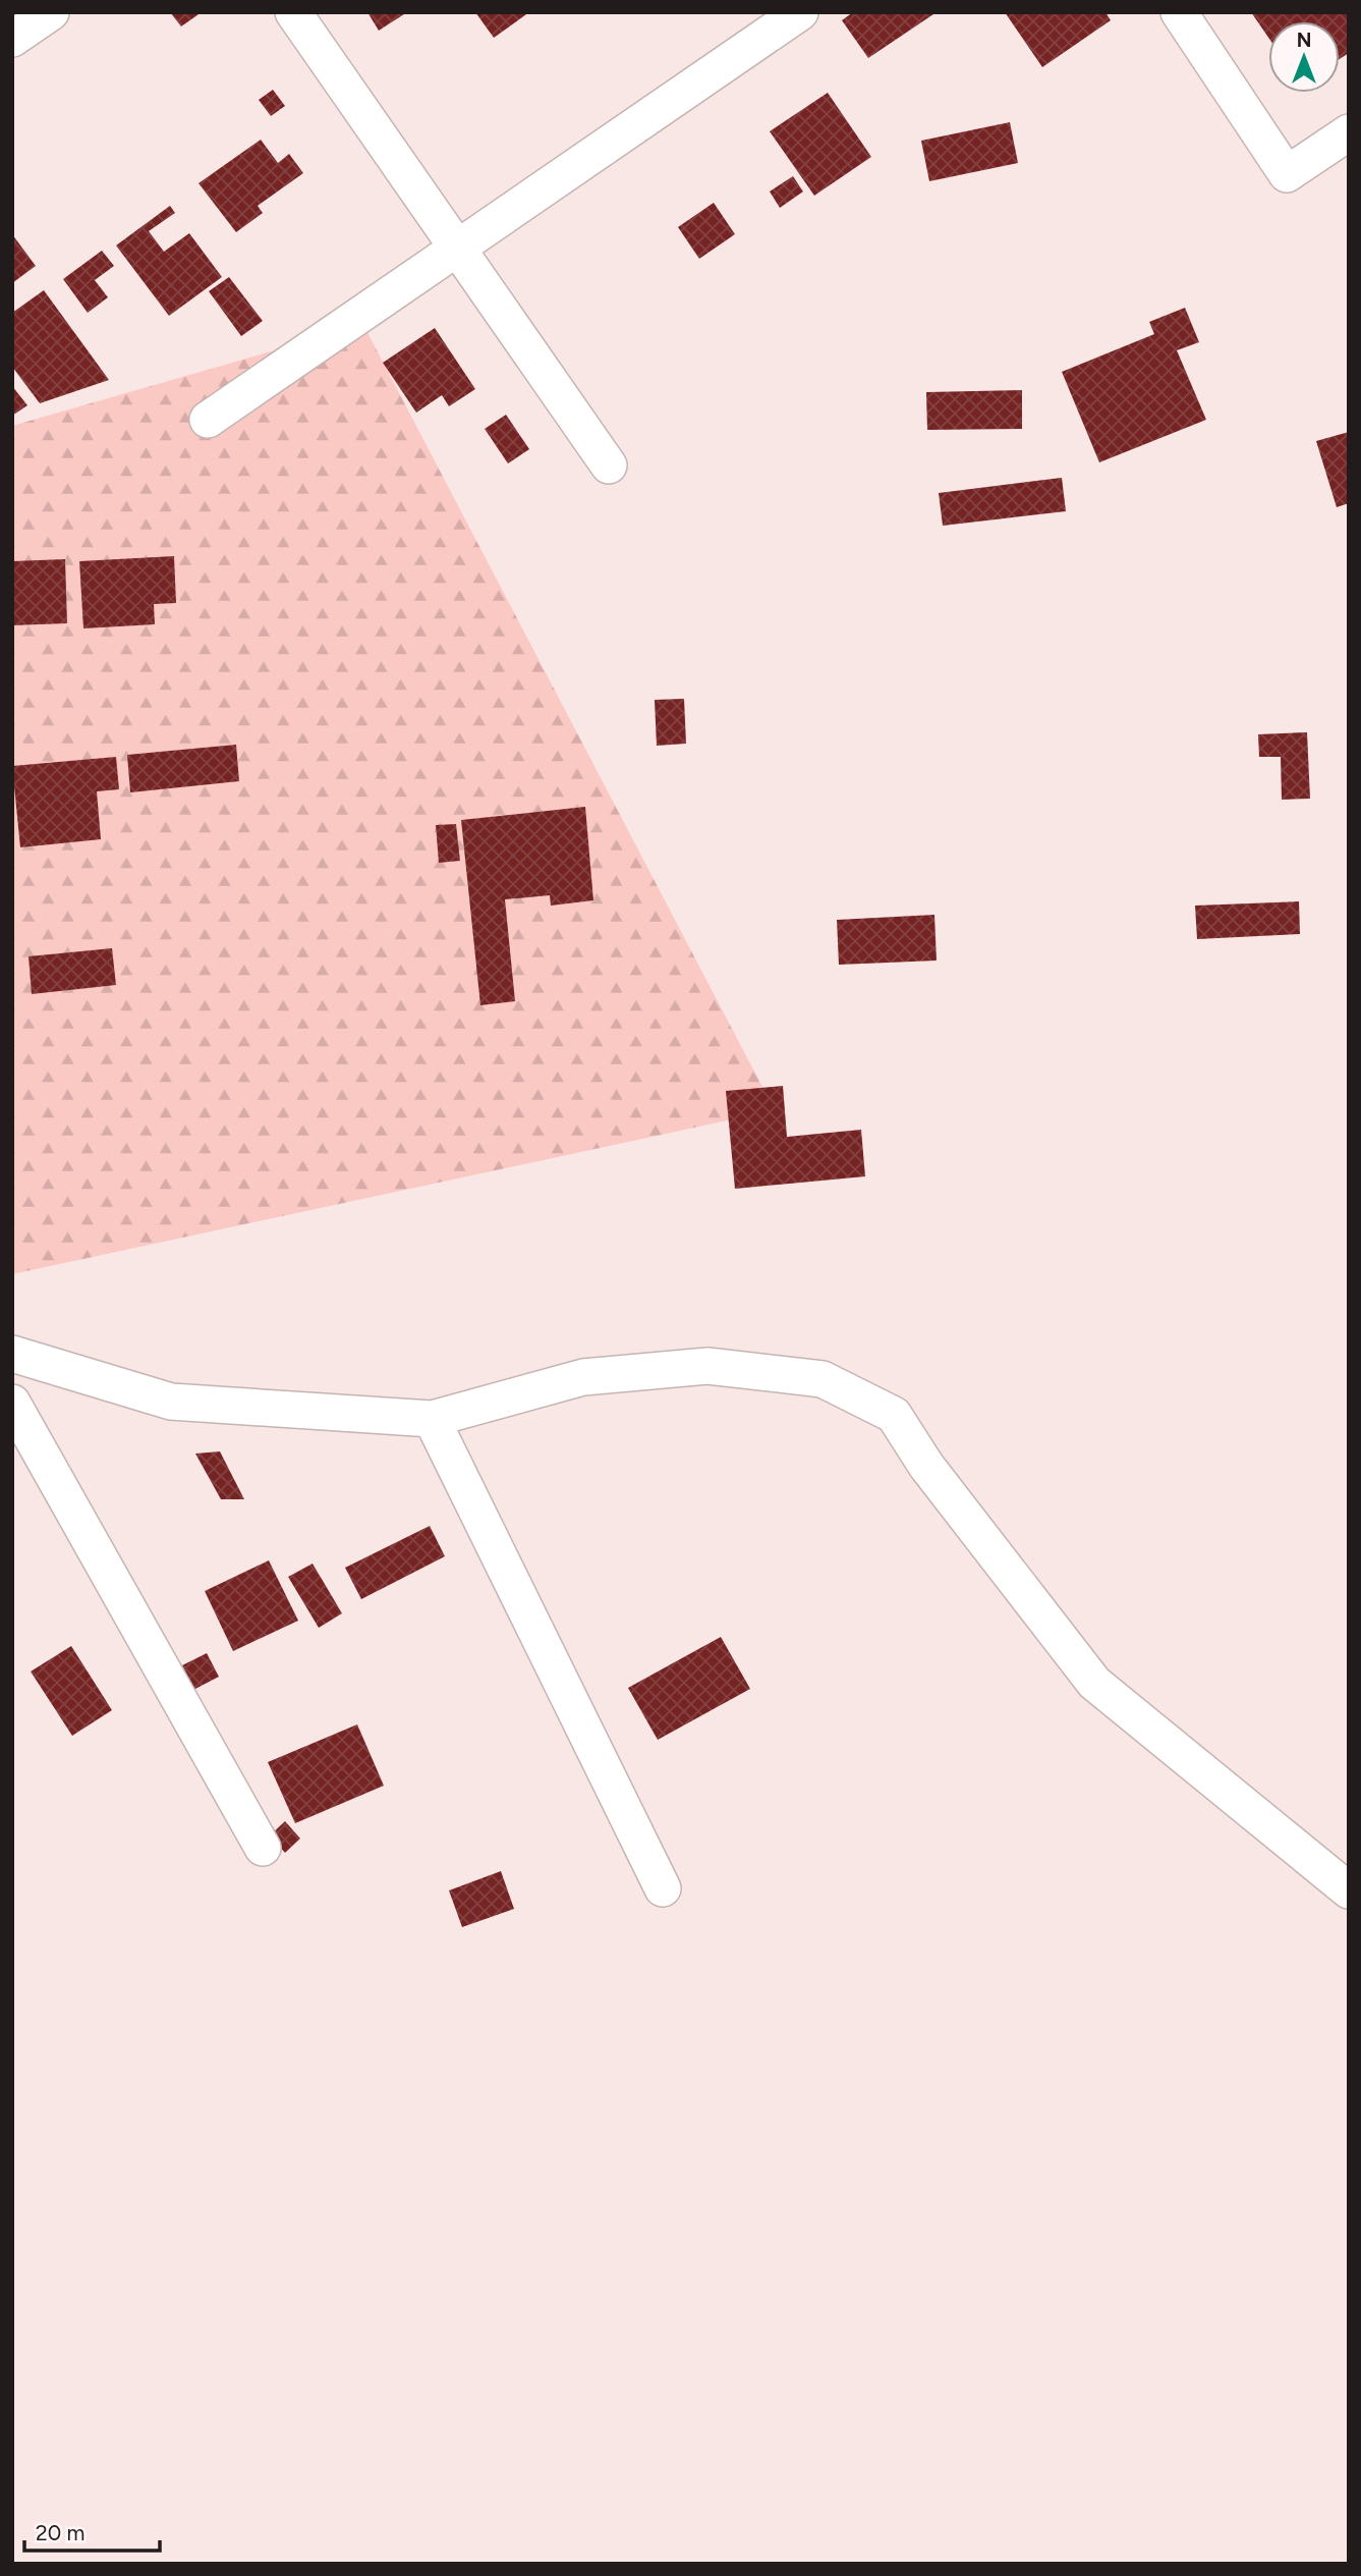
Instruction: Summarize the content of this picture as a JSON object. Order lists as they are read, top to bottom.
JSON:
{
  "scale_bar": "20 m",
  "north": "top"
}
